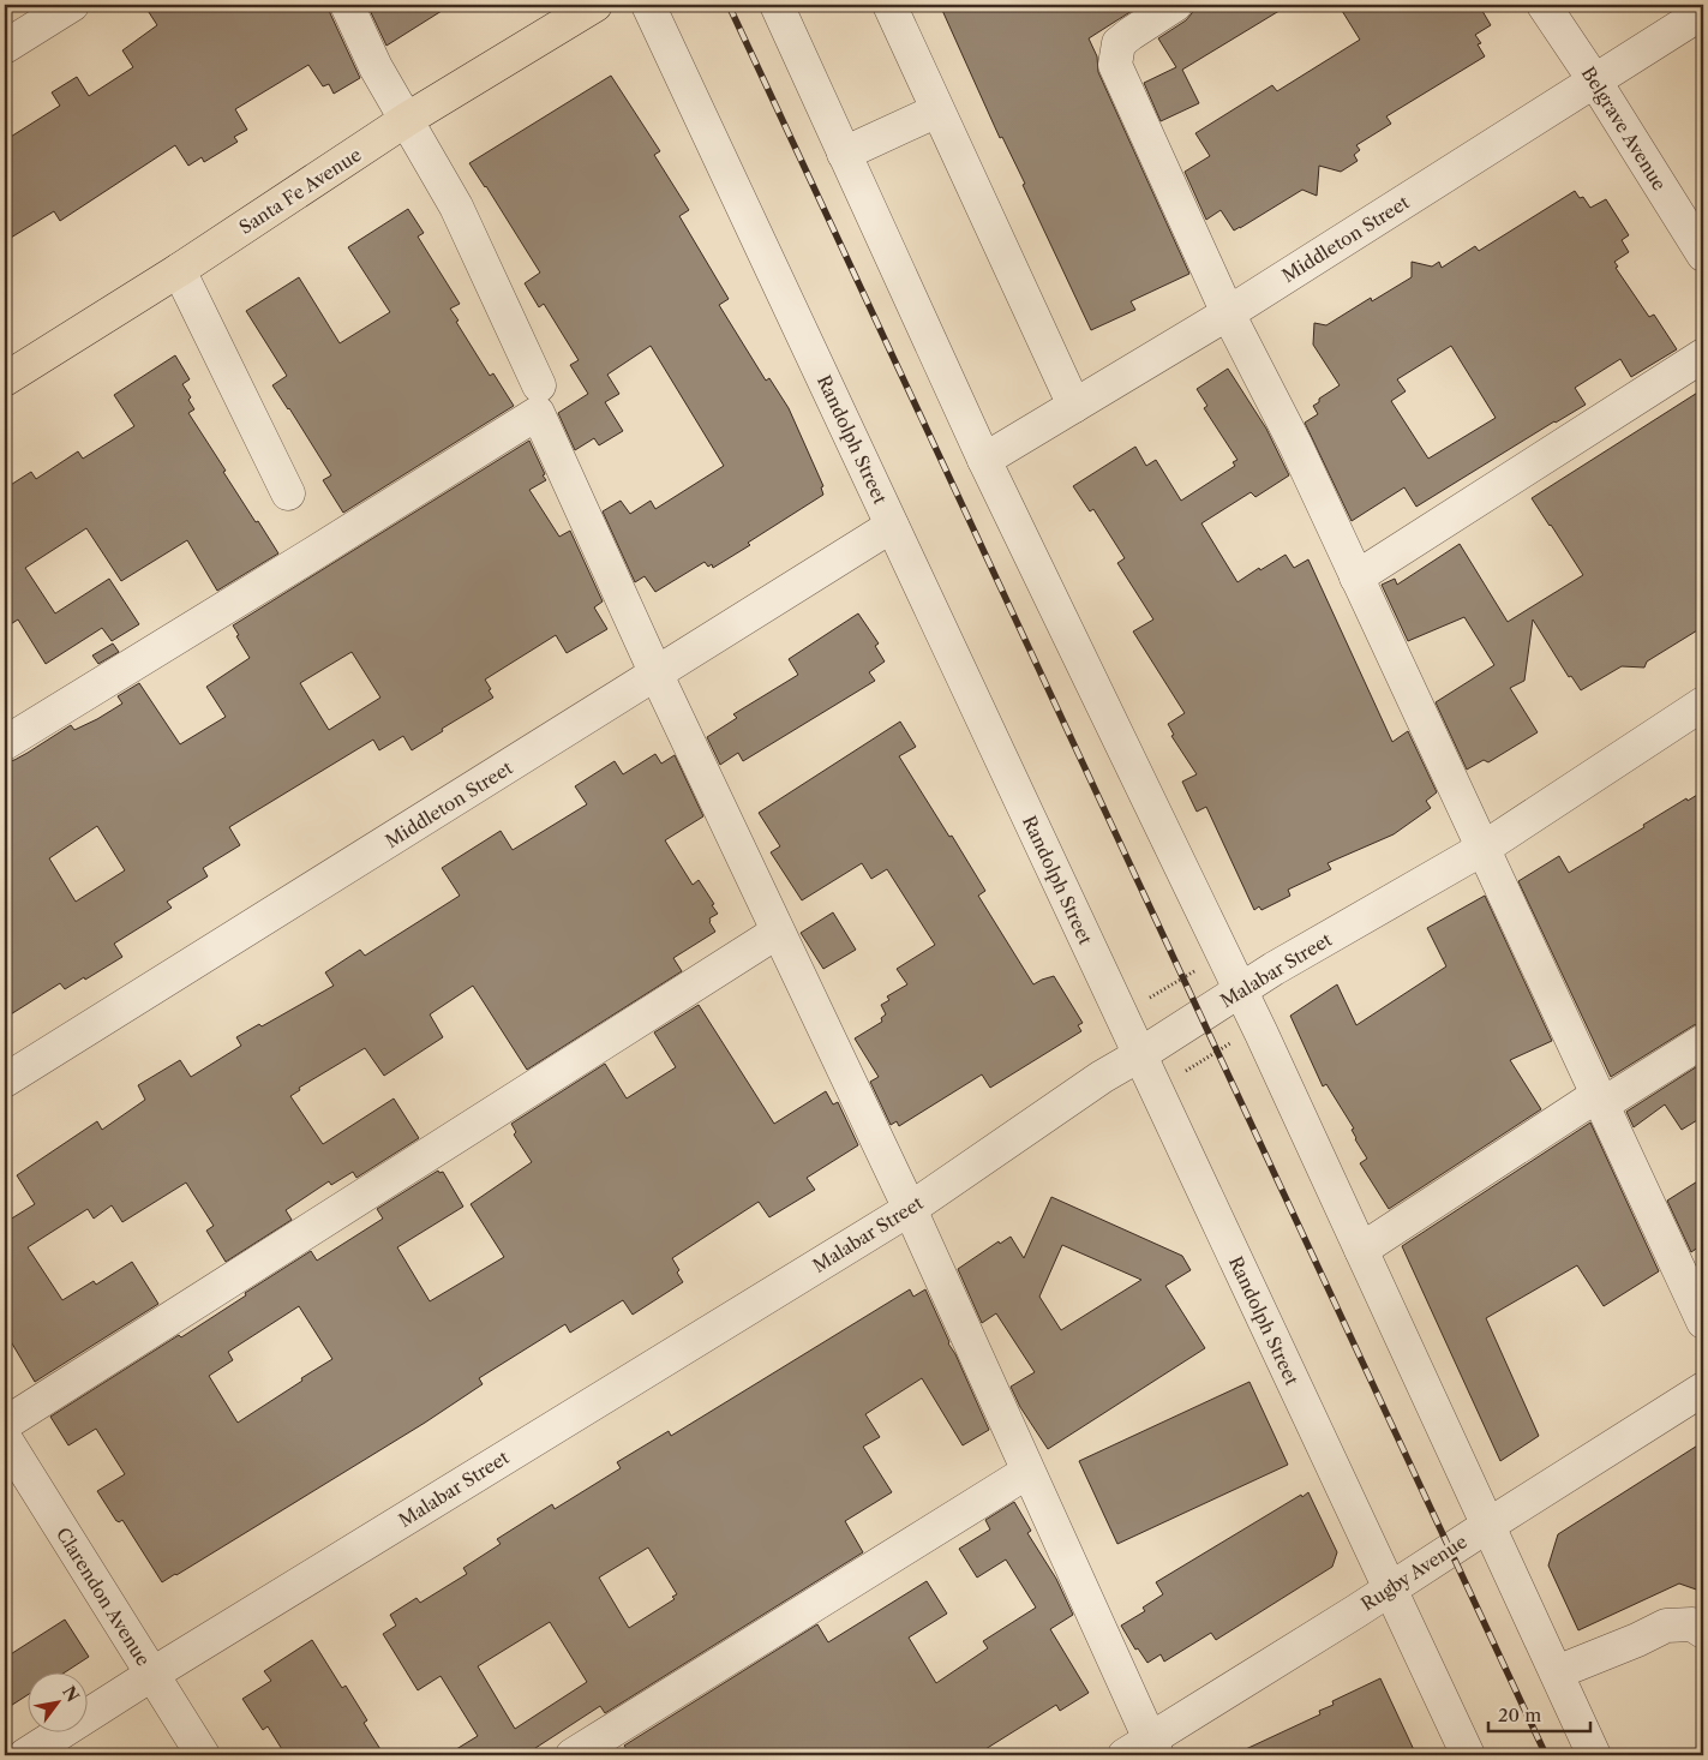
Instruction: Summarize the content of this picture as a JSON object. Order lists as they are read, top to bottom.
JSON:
{
  "streets": {
    "main road": ["Santa Fe Avenue"],
    "street": [
      "Belgrave Avenue",
      "Middleton Street",
      "Randolph Street",
      "Malabar Street",
      "Rugby Avenue",
      "Clarendon Avenue"
    ]
  },
  "crossings": [
    ["Belgrave Avenue", "Middleton Street"],
    ["Middleton Street", "Randolph Street"],
    ["Randolph Street", "Malabar Street"],
    ["Randolph Street", "Rugby Avenue"],
    ["Malabar Street", "Clarendon Avenue"]
  ],
  "scale_bar": "20 m",
  "north": "top right"
}
